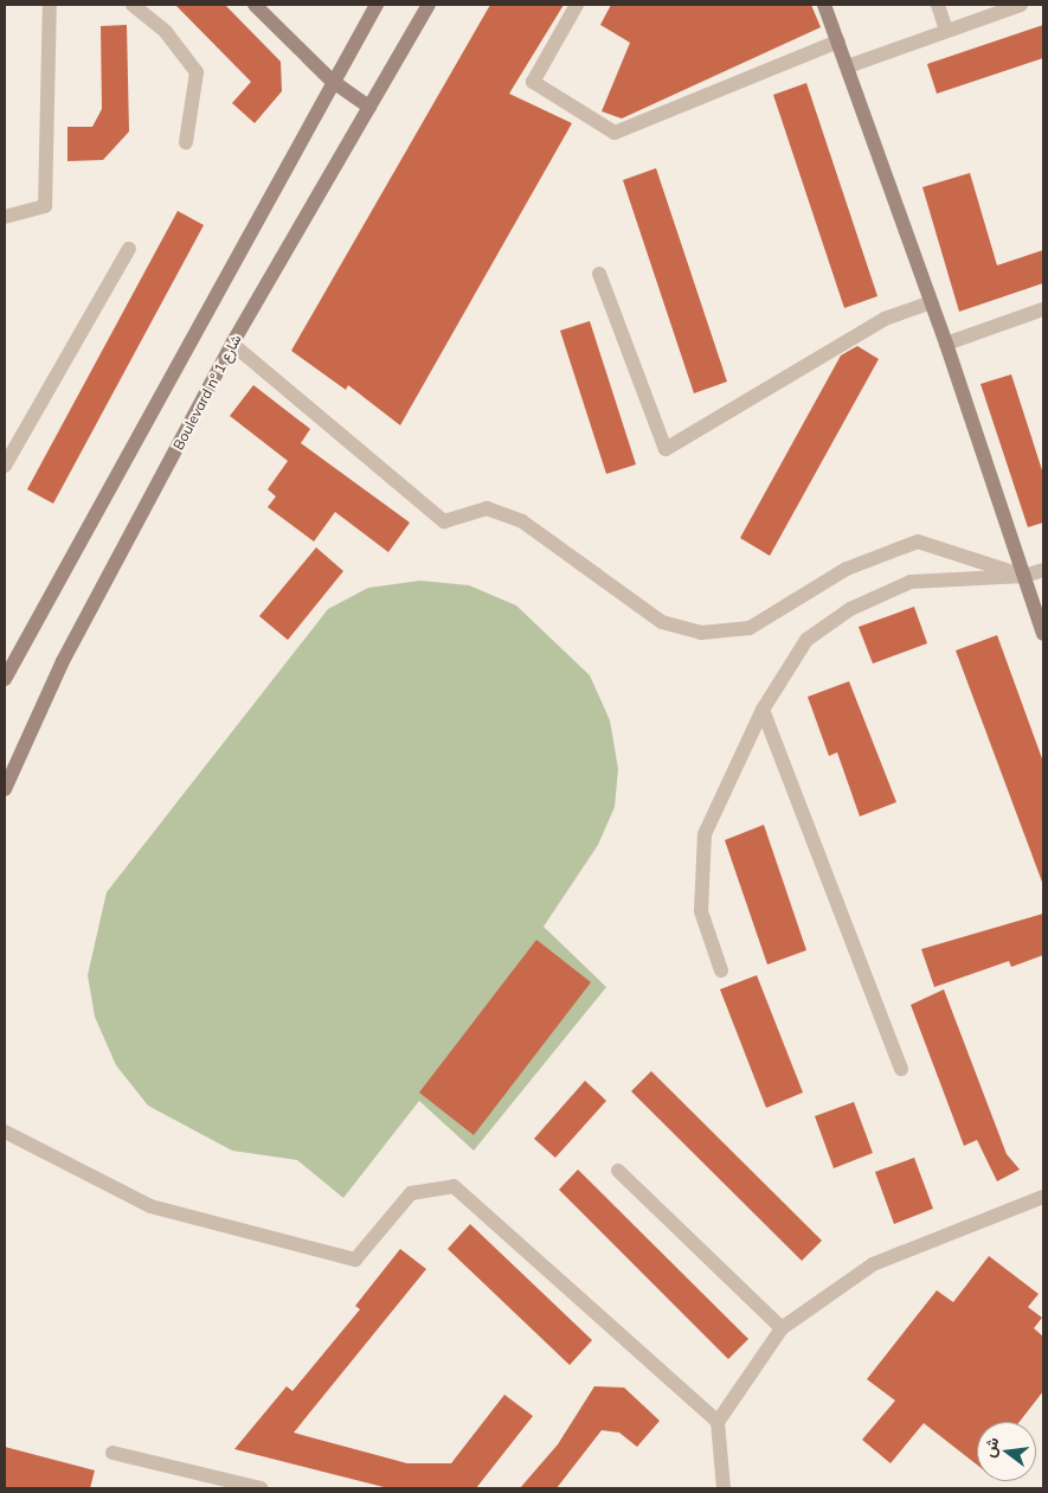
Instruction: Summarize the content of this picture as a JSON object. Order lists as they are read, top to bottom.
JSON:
{
  "streets": {
    "main road": ["Boulevard n° شارع 1"]
  },
  "north": "left"
}
